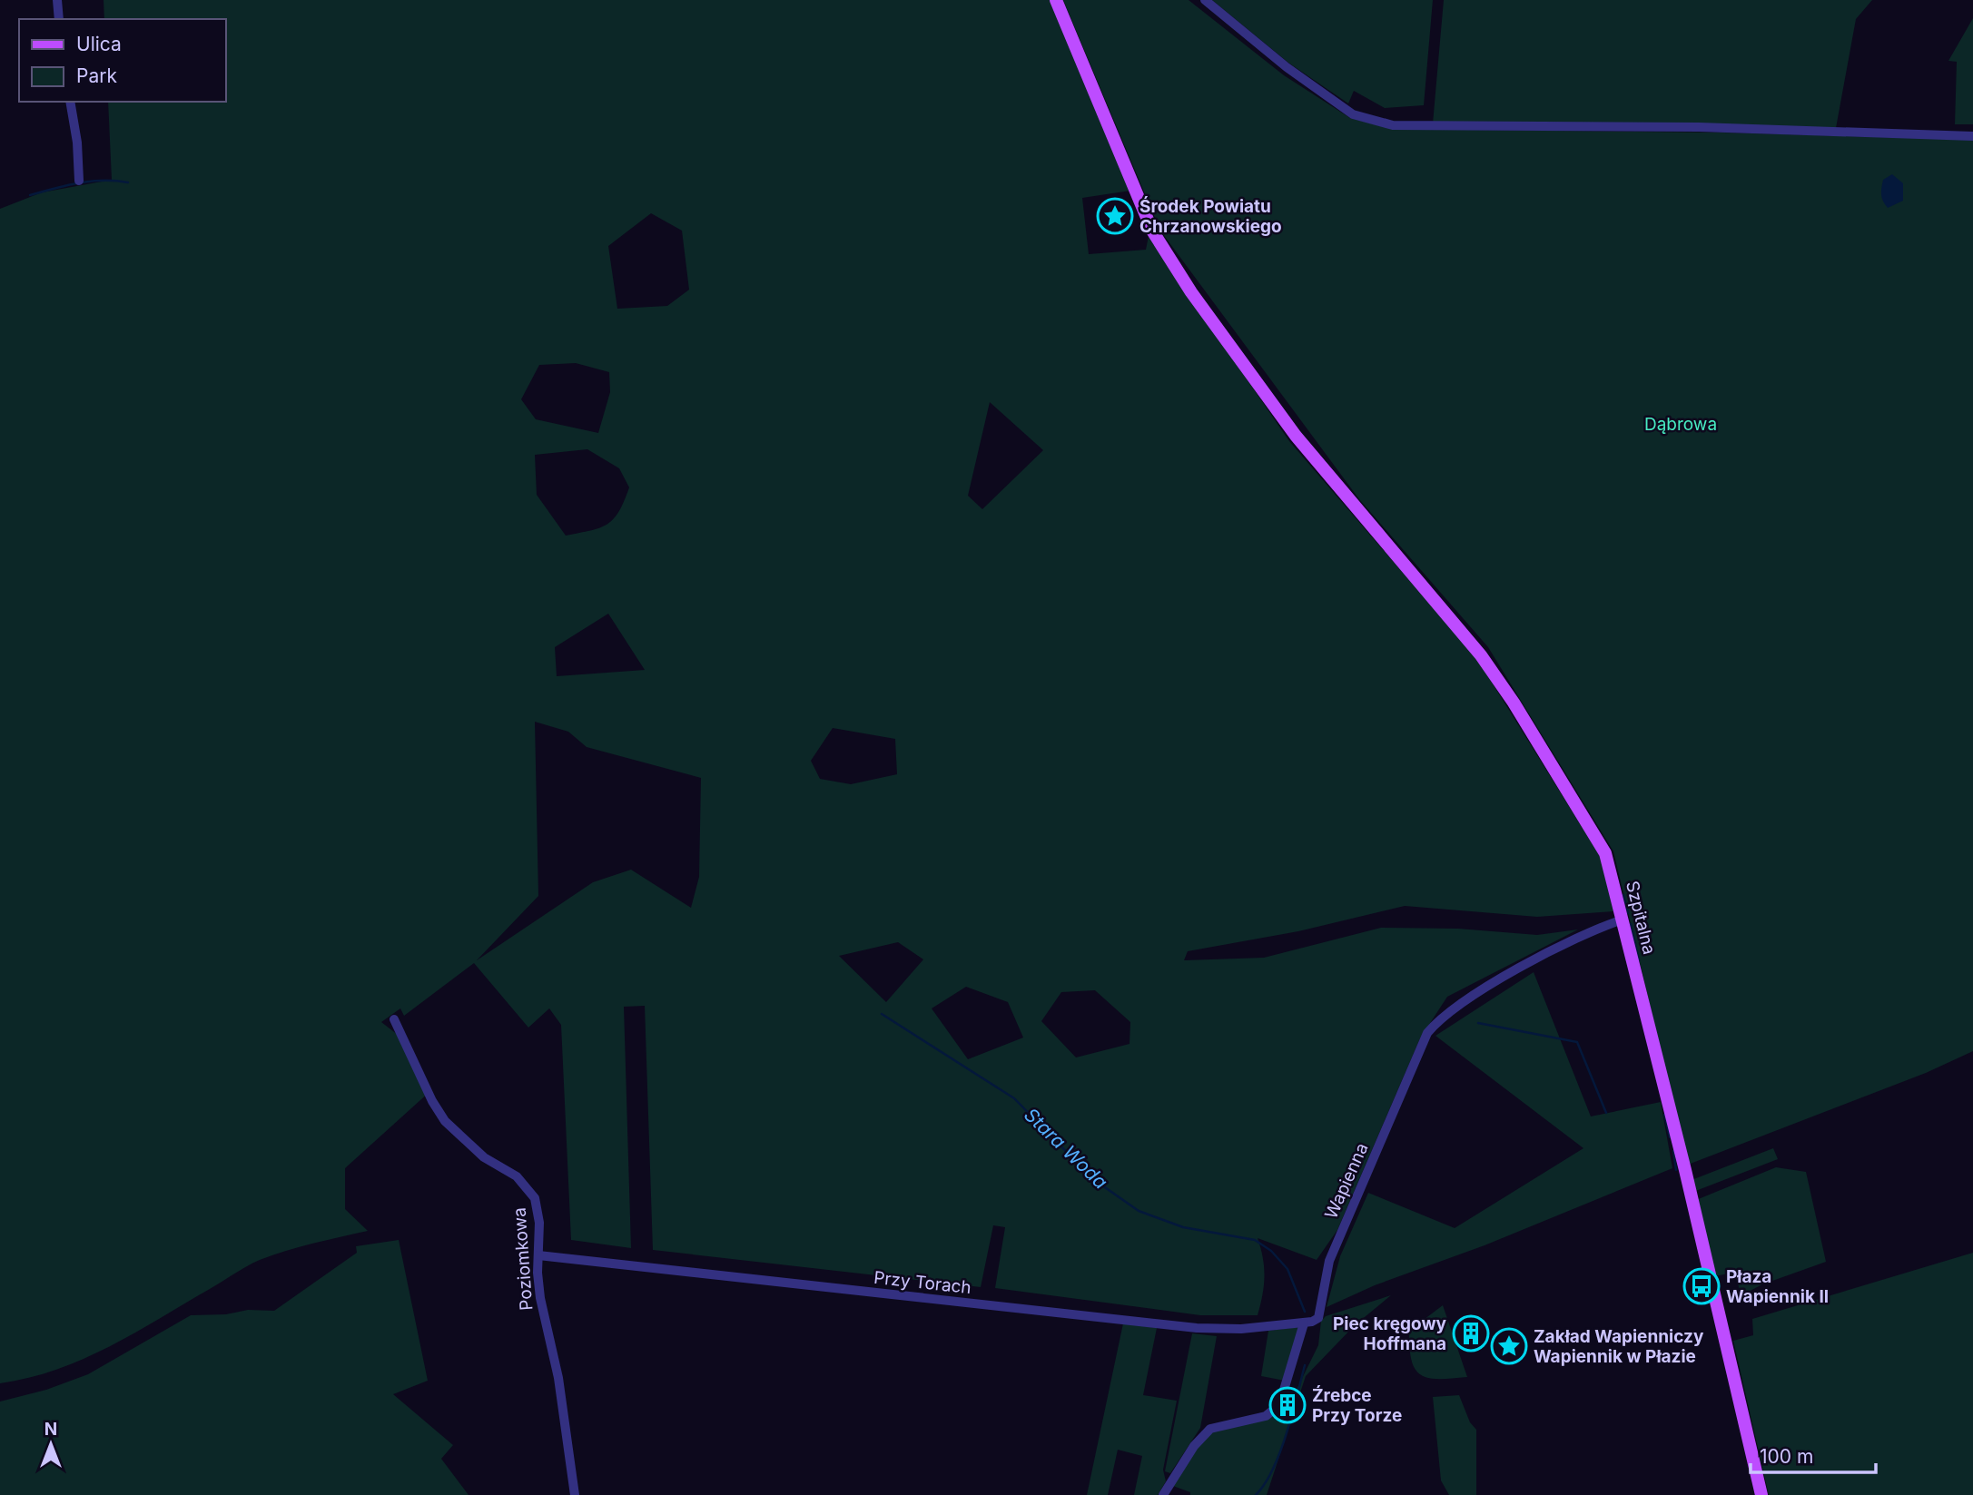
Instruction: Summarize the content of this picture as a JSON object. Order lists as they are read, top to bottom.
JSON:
{
  "streets": {
    "main road": ["Szpitalna"],
    "street": ["Wapienna", "Poziomkowa", "Przy Torach"]
  },
  "crossings": [
    ["Szpitalna", "Wapienna"],
    ["Wapienna", "Przy Torach"],
    ["Poziomkowa", "Przy Torach"]
  ],
  "water": ["Stara Woda"],
  "parks": ["Dąbrowa"],
  "places": {
    "place": ["Środek Powiatu Chrzanowskiego", "Zakład Wapienniczy Wapiennik w Płazie"],
    "bus stop": ["Płaza Wapiennik II"],
    "building": ["Piec kręgowy Hoffmana", "Źrebce Przy Torze"]
  },
  "legend": ["Ulica", "Park"],
  "scale_bar": "100 m",
  "north": "top"
}
